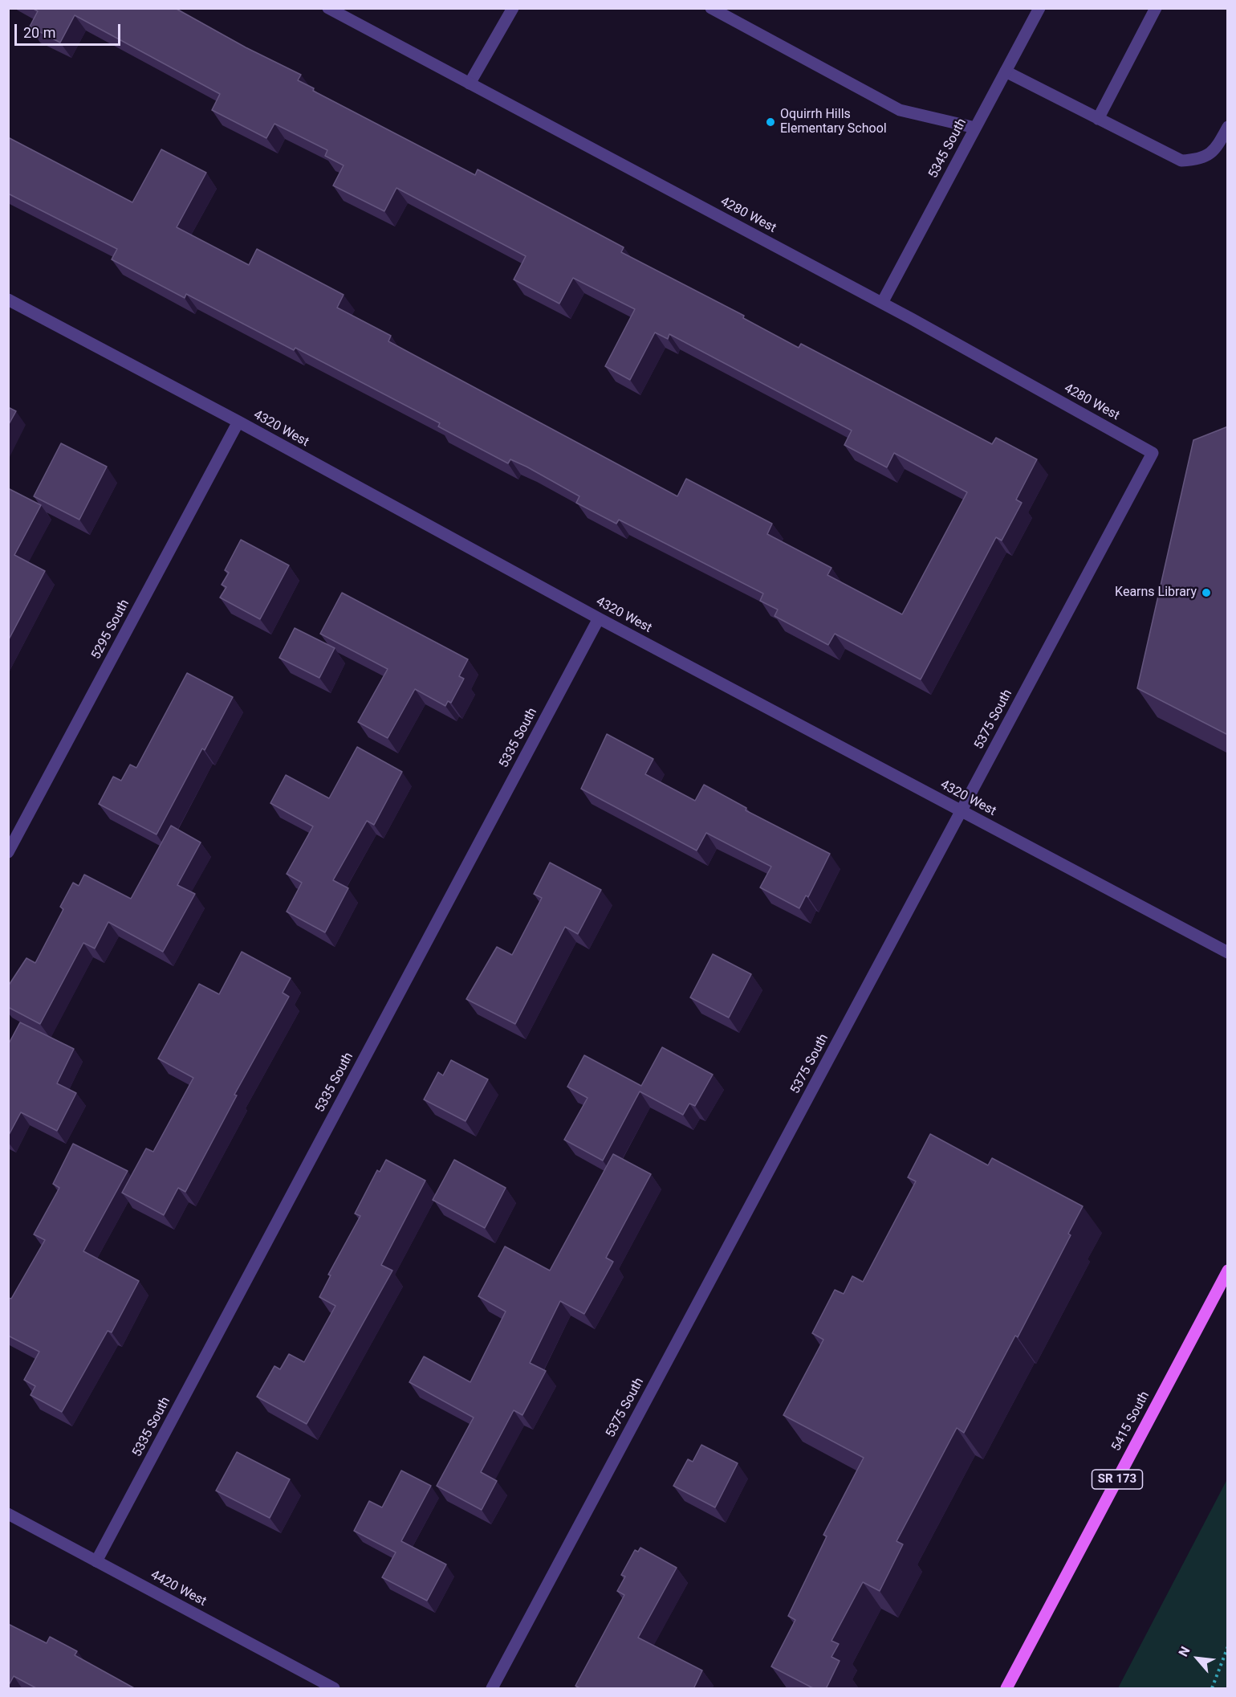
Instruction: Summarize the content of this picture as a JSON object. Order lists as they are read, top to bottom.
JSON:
{
  "streets": {
    "main road": ["5415 South", "SR 173"],
    "street": [
      "5345 South",
      "4280 West",
      "4320 West",
      "5295 South",
      "5375 South",
      "5335 South",
      "4420 West"
    ]
  },
  "crossings": [
    ["5345 South", "4280 West"],
    ["4280 West", "5375 South"],
    ["4320 West", "5295 South"],
    ["4320 West", "5375 South"],
    ["4320 West", "5335 South"],
    ["5335 South", "4420 West"]
  ],
  "places": ["Oquirrh Hills Elementary School", "Kearns Library"],
  "scale_bar": "20 m",
  "north": "top left"
}
